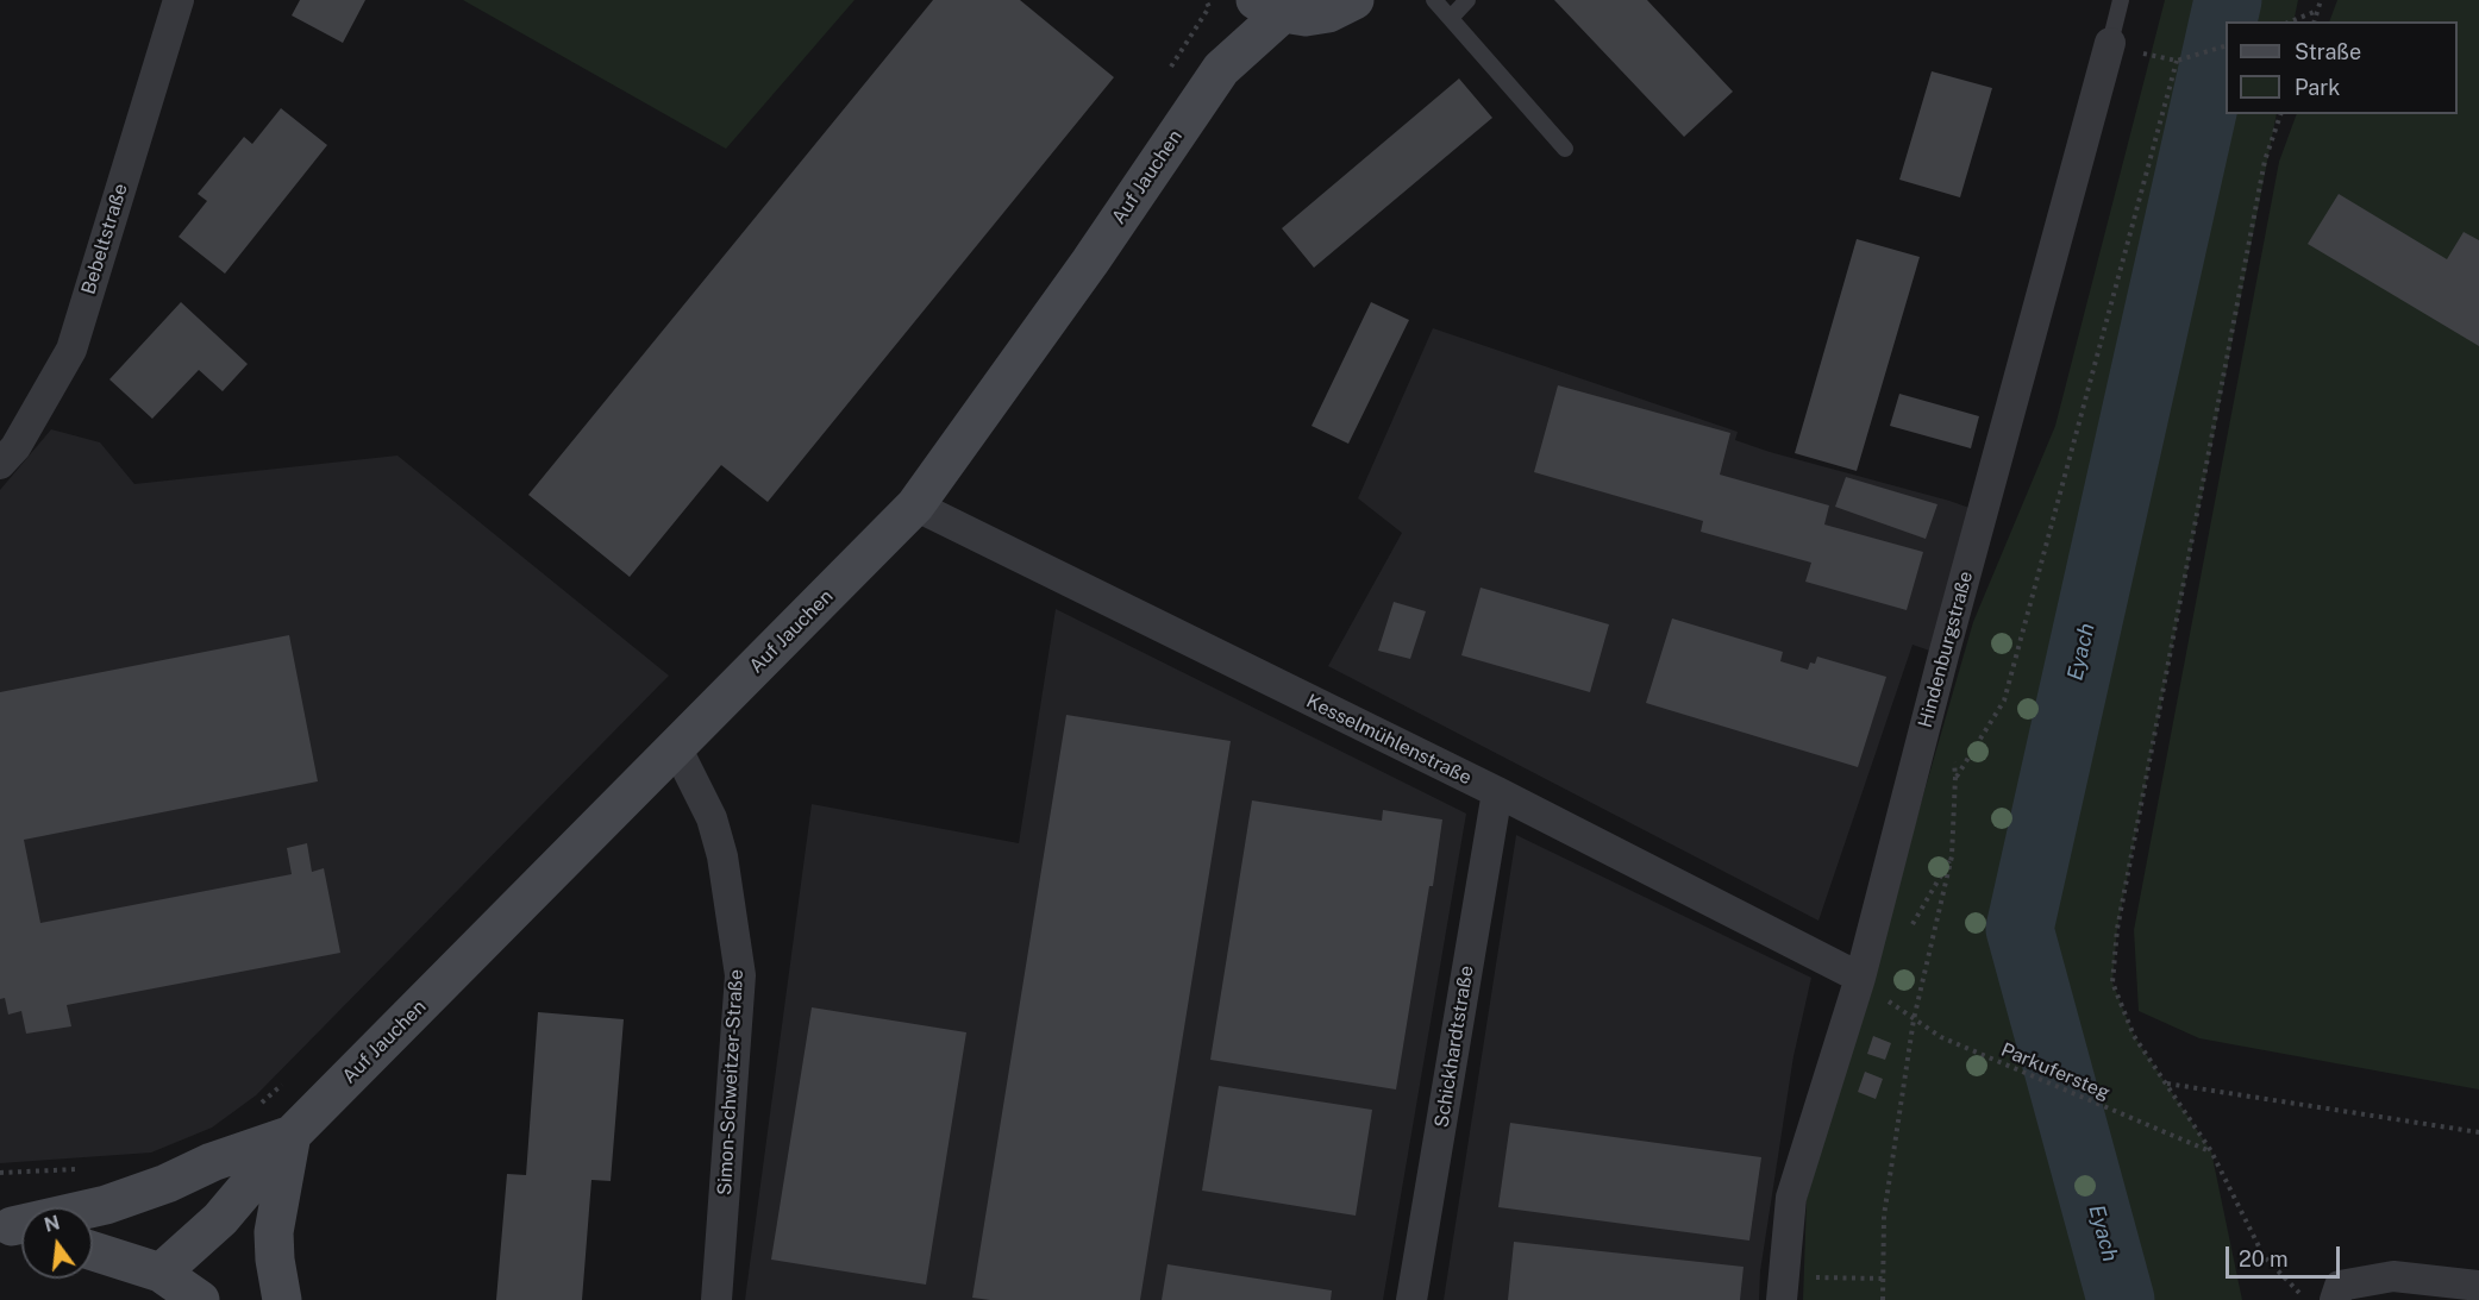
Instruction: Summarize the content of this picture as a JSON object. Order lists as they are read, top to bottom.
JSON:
{
  "streets": {
    "main road": ["Auf Jauchen"],
    "street": [
      "Bebeltstraße",
      "Hindenburgstraße",
      "Kesselmühlenstraße",
      "Schickhardtstraße",
      "Simon-Schweitzer-Straße"
    ],
    "path": ["Parkufersteg"]
  },
  "crossings": [
    ["Auf Jauchen", "Kesselmühlenstraße"],
    ["Auf Jauchen", "Simon-Schweitzer-Straße"],
    ["Hindenburgstraße", "Kesselmühlenstraße"],
    ["Kesselmühlenstraße", "Schickhardtstraße"]
  ],
  "water": ["Eyach"],
  "legend": ["Straße", "Park"],
  "scale_bar": "20 m",
  "north": "top"
}
